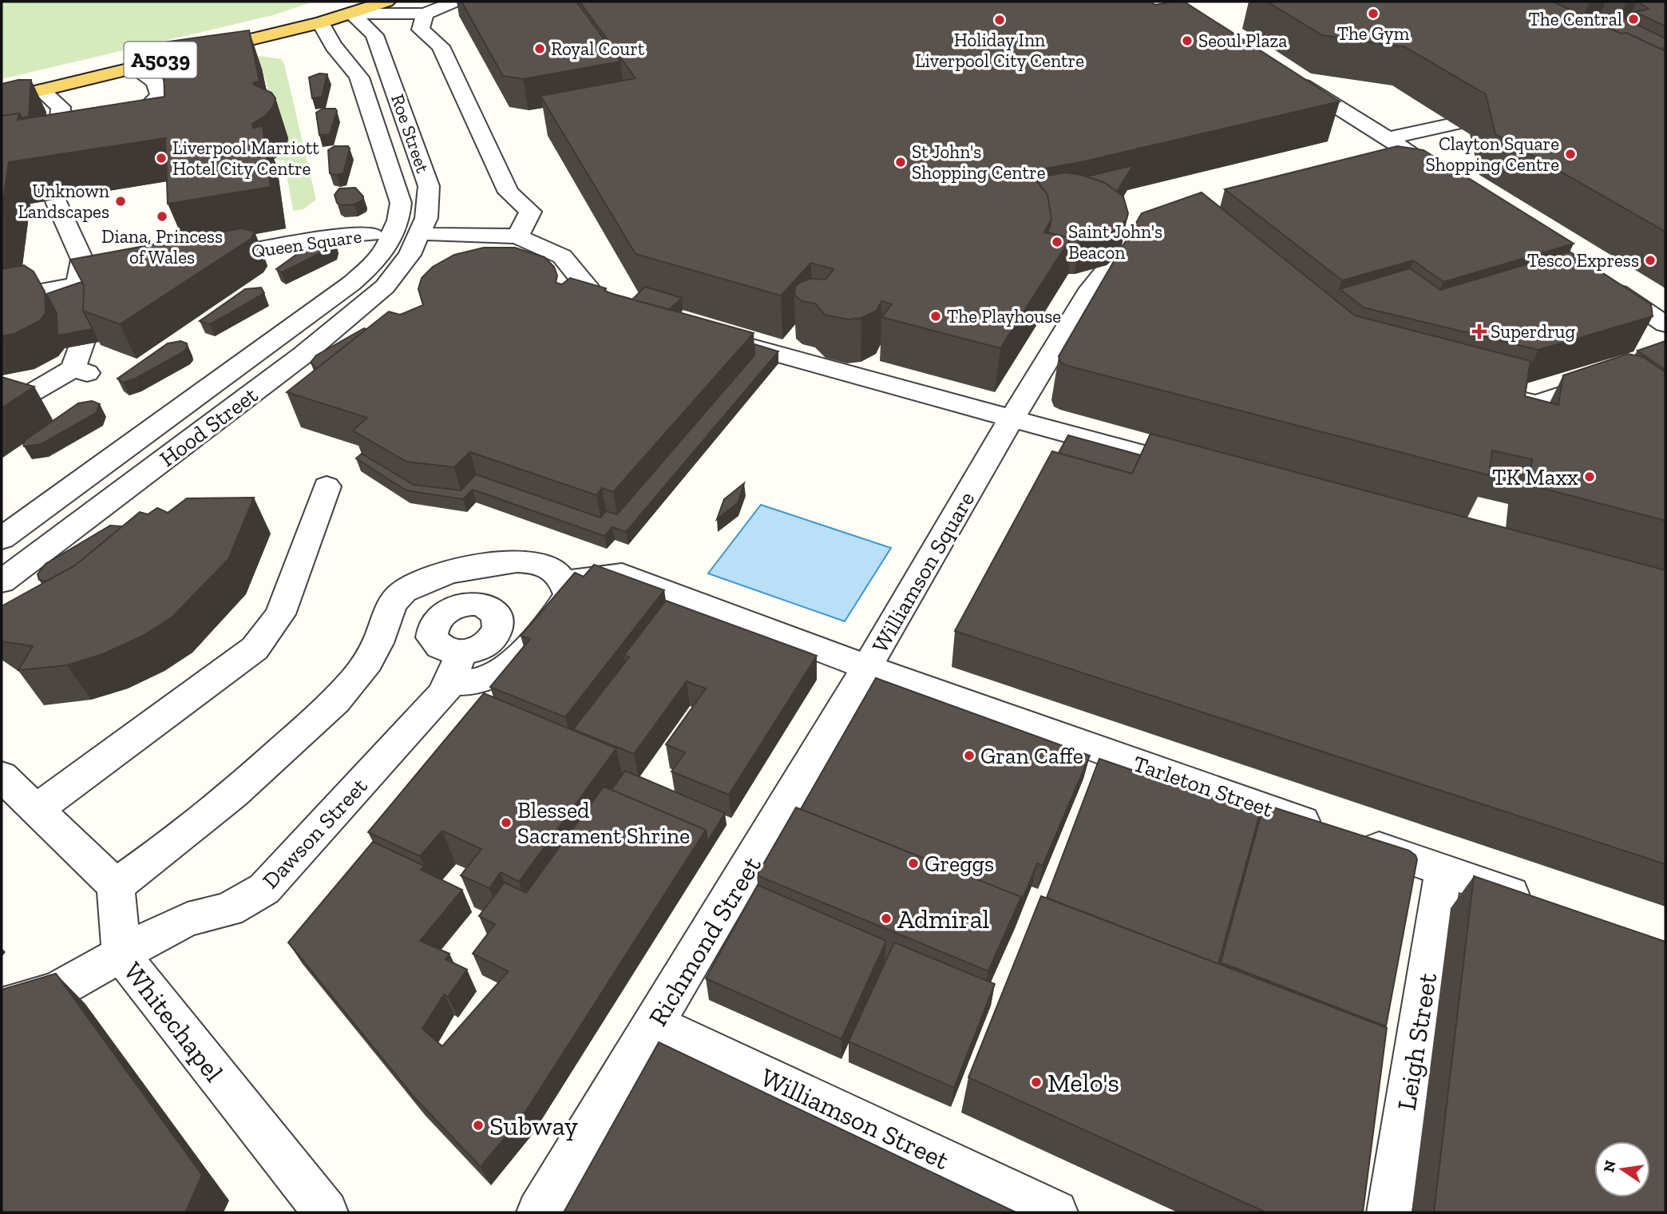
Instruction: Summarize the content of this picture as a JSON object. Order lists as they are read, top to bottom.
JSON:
{
  "streets": {
    "main road": ["A5039"],
    "street": [
      "Roe Street",
      "Queen Square",
      "Hood Street",
      "Williamson Square",
      "Tarleton Street",
      "Dawson Street",
      "Richmond Street",
      "Whitechapel",
      "Leigh Street",
      "Williamson Street"
    ]
  },
  "crossings": [
    ["A5039", "Roe Street"],
    ["Roe Street", "Hood Street"],
    ["Williamson Square", "Tarleton Street"],
    ["Williamson Square", "Dawson Street"],
    ["Williamson Square", "Richmond Street"],
    ["Tarleton Street", "Richmond Street"],
    ["Tarleton Street", "Leigh Street"],
    ["Dawson Street", "Whitechapel"],
    ["Richmond Street", "Williamson Street"]
  ],
  "places": {
    "other": [
      "The Gym",
      "The Central",
      "Holiday Inn Liverpool City Centre",
      "Seoul Plaza",
      "Royal Court",
      "Clayton Square Shopping Centre",
      "Liverpool Marriott Hotel City Centre",
      "St John's Shopping Centre",
      "Unknown Landscapes",
      "Diana, Princess of Wales",
      "Saint John's Beacon",
      "Tesco Express",
      "The Playhouse",
      "TK Maxx",
      "Gran Caffe",
      "Blessed Sacrament Shrine",
      "Greggs",
      "Admiral",
      "Melo's",
      "Subway"
    ],
    "health": ["Superdrug"]
  },
  "north": "left"
}
